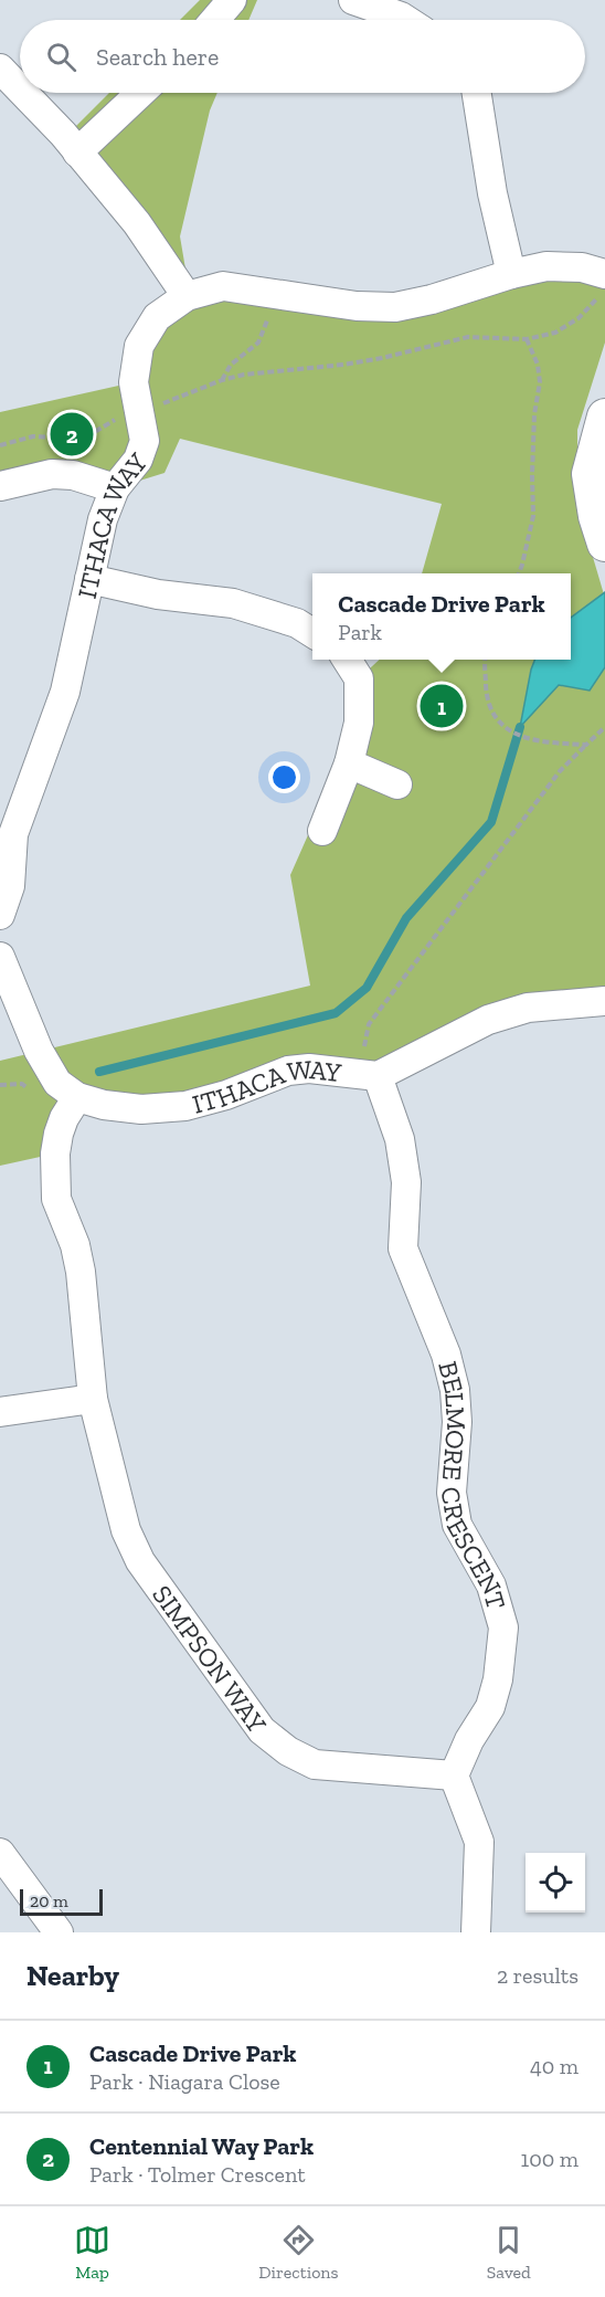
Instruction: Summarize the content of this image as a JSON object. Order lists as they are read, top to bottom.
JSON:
{
  "streets": {
    "street": ["ITHACA WAY", "BELMORE CRESCENT", "SIMPSON WAY"]
  },
  "crossings": [
    ["ITHACA WAY", "BELMORE CRESCENT"],
    ["ITHACA WAY", "SIMPSON WAY"],
    ["BELMORE CRESCENT", "SIMPSON WAY"]
  ],
  "scale_bar": "20 m",
  "page": {
    "search": "Search here",
    "pins": ["2", "1"],
    "popup": ["Cascade Drive Park", "Park"],
    "scale": "20 m",
    "heading": ["Nearby", "2 results"],
    "list": [
      {
        "mark": "1",
        "name": "Cascade Drive Park",
        "note": "Park · Niagara Close",
        "value": "40 m"
      },
      {
        "mark": "2",
        "name": "Centennial Way Park",
        "note": "Park · Tolmer Crescent",
        "value": "100 m"
      }
    ],
    "nav": ["Map", "Directions", "Saved"]
  }
}
